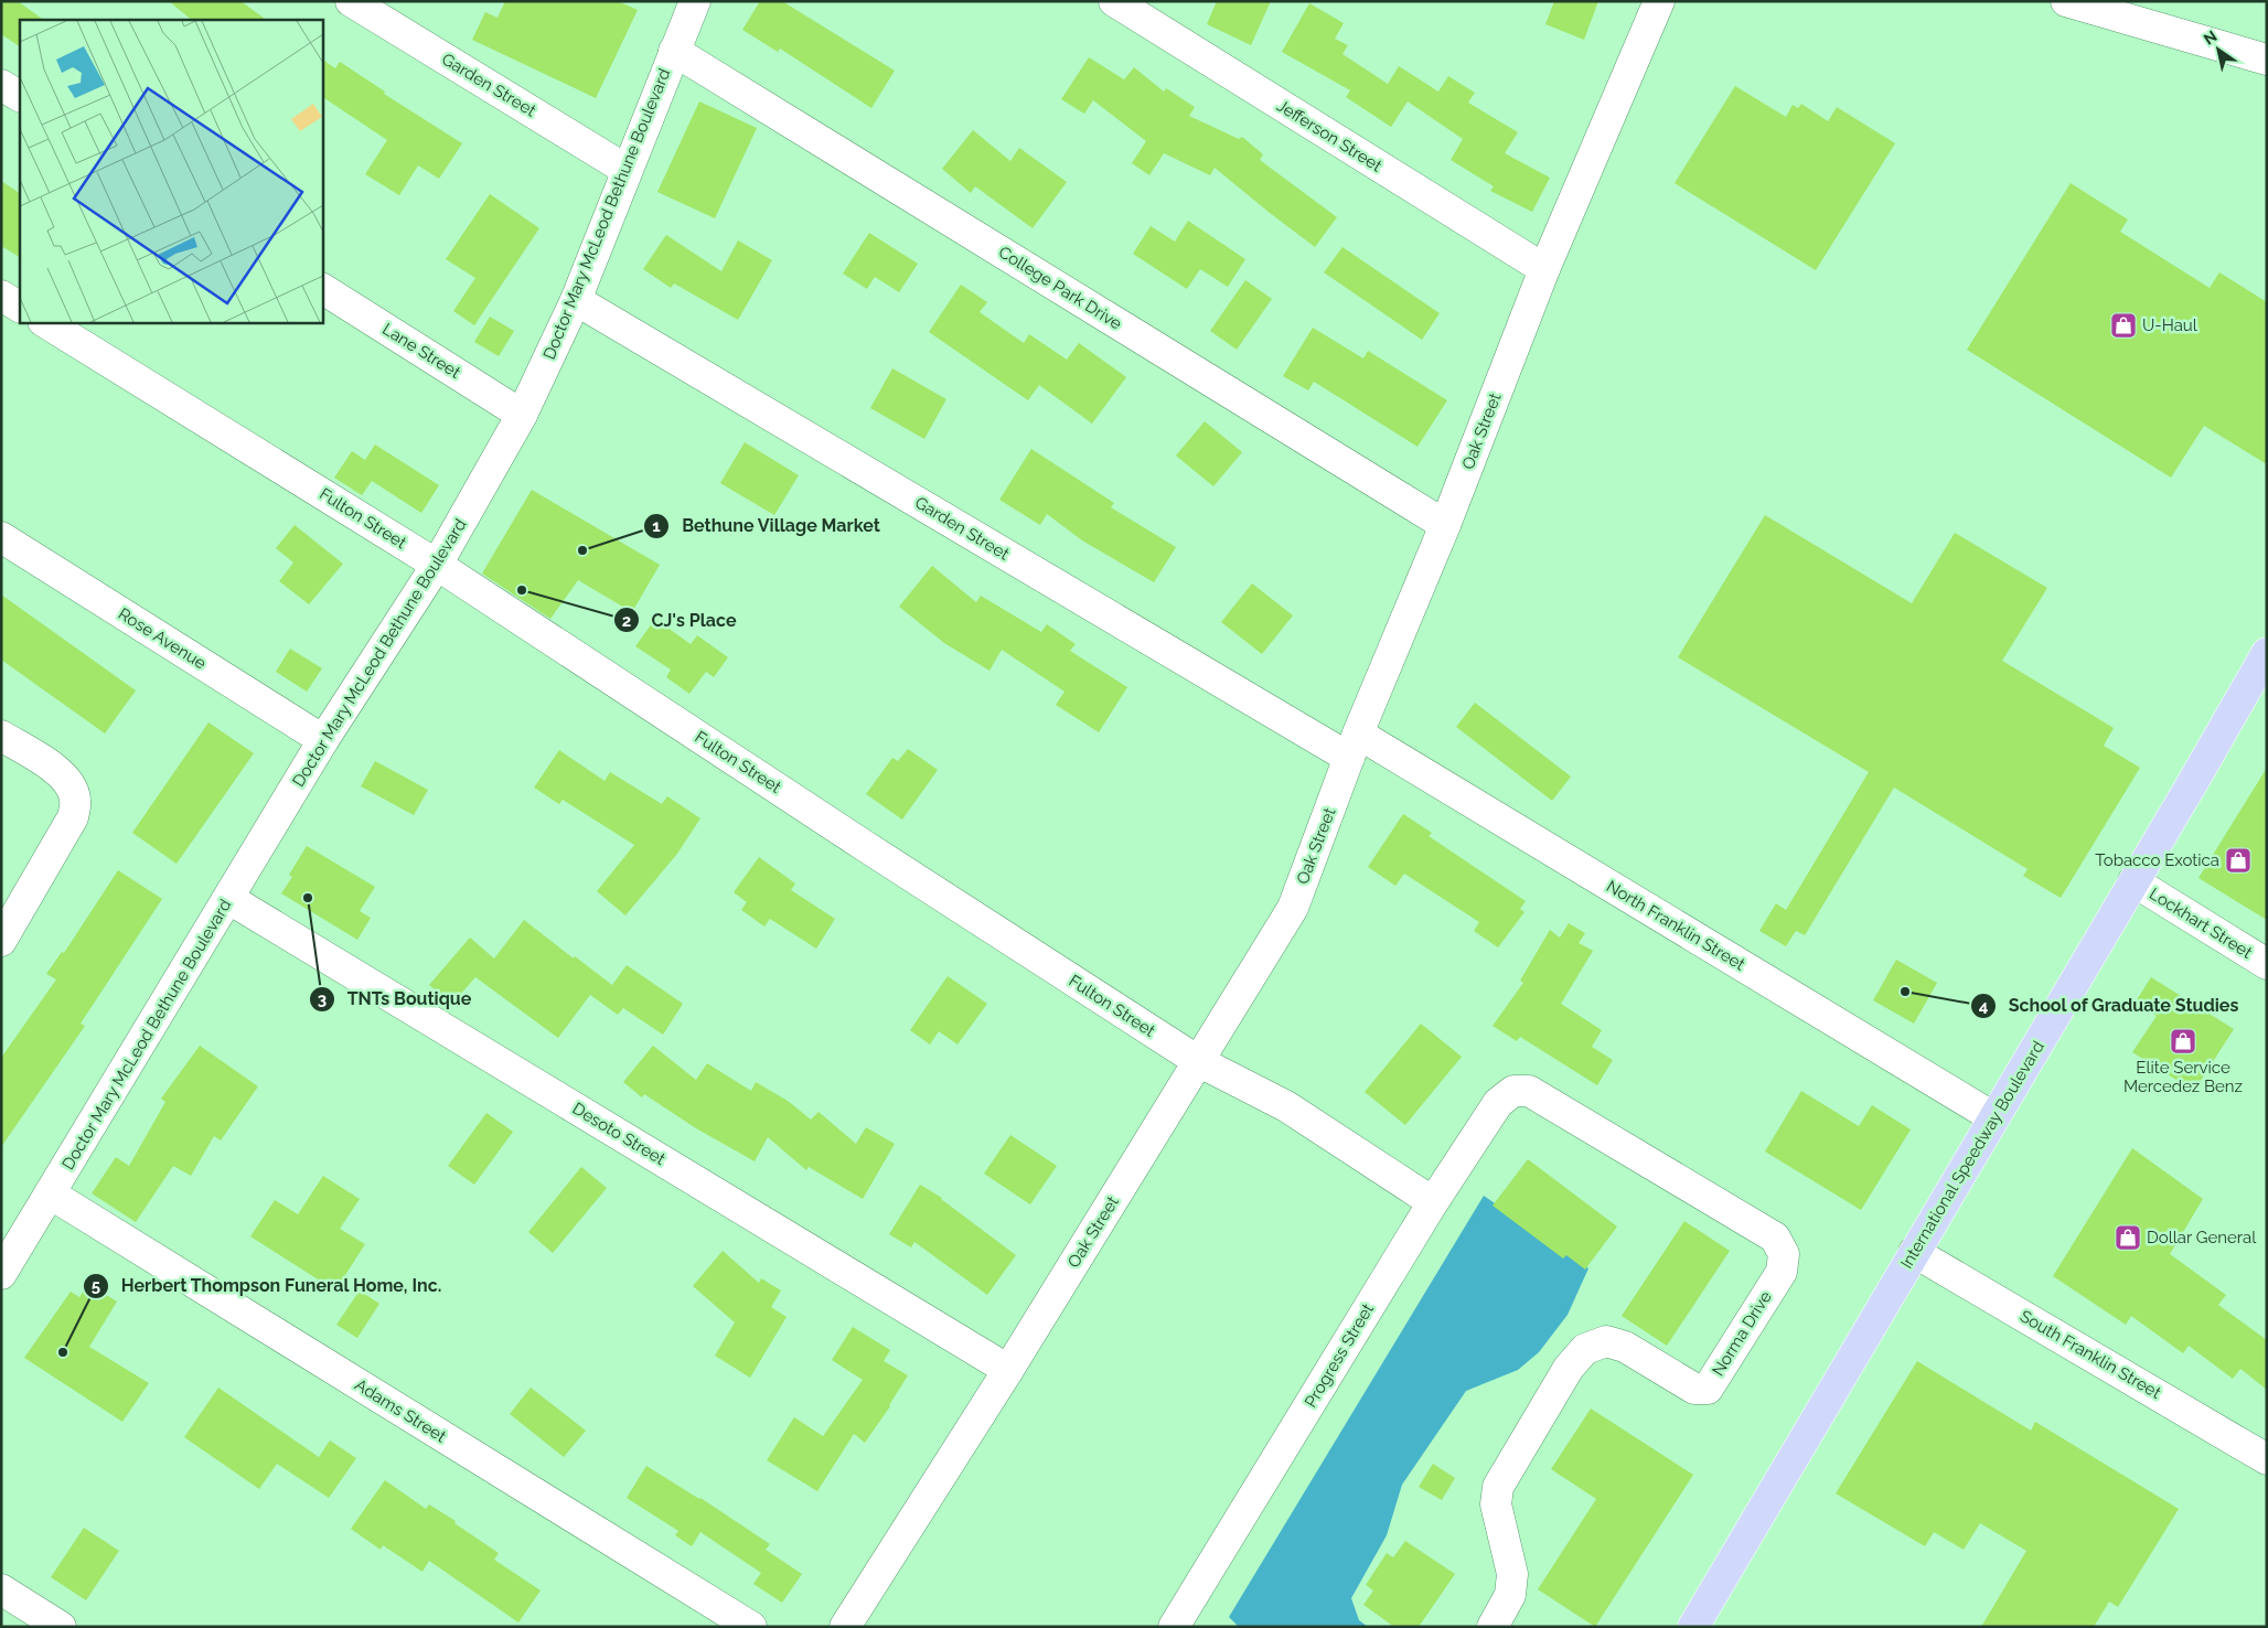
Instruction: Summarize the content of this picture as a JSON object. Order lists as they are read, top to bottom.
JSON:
{
  "streets": {
    "main road": ["International Speedway Boulevard"],
    "street": [
      "Garden Street",
      "Jefferson Street",
      "Doctor Mary McLeod Bethune Boulevard",
      "College Park Drive",
      "Lane Street",
      "Oak Street",
      "Fulton Street",
      "Rose Avenue",
      "Lockhart Street",
      "North Franklin Street",
      "Desoto Street",
      "Norma Drive",
      "South Franklin Street",
      "Progress Street",
      "Adams Street"
    ]
  },
  "crossings": [
    ["Garden Street", "Doctor Mary McLeod Bethune Boulevard"],
    ["Garden Street", "Oak Street"],
    ["Garden Street", "North Franklin Street"],
    ["Jefferson Street", "Oak Street"],
    ["Doctor Mary McLeod Bethune Boulevard", "College Park Drive"],
    ["Doctor Mary McLeod Bethune Boulevard", "Lane Street"],
    ["Doctor Mary McLeod Bethune Boulevard", "Fulton Street"],
    ["Doctor Mary McLeod Bethune Boulevard", "Rose Avenue"],
    ["Doctor Mary McLeod Bethune Boulevard", "Desoto Street"],
    ["Doctor Mary McLeod Bethune Boulevard", "Adams Street"],
    ["College Park Drive", "Oak Street"],
    ["Oak Street", "Fulton Street"],
    ["Oak Street", "North Franklin Street"],
    ["Oak Street", "Desoto Street"],
    ["Fulton Street", "Progress Street"],
    ["Lockhart Street", "International Speedway Boulevard"],
    ["North Franklin Street", "International Speedway Boulevard"],
    ["International Speedway Boulevard", "South Franklin Street"],
    ["Norma Drive", "Progress Street"]
  ],
  "places": {
    "shop": [
      "U-Haul",
      "Tobacco Exotica",
      "Elite Service Mercedez Benz",
      "Dollar General"
    ],
    "other": [
      "Bethune Village Market",
      "CJ's Place",
      "TNTs Boutique",
      "School of Graduate Studies",
      "Herbert Thompson Funeral Home, Inc."
    ]
  },
  "north": "top left"
}
